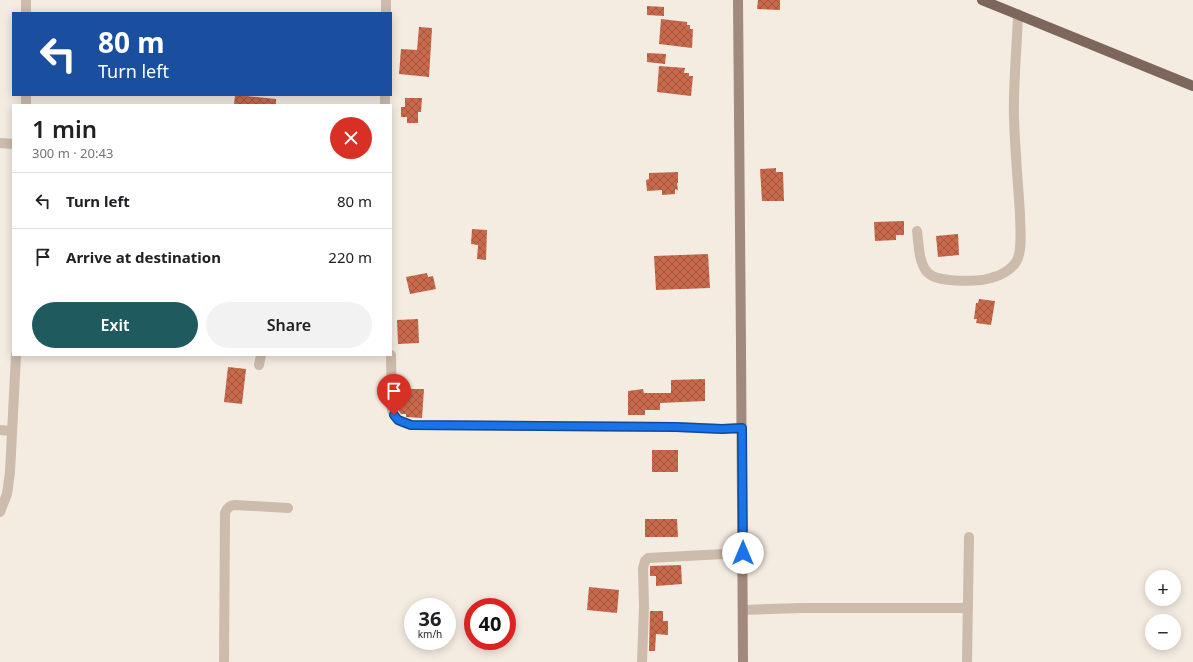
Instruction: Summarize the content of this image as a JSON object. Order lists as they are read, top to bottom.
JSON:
{
  "page": {
    "turn": ["80 m", "Turn left"],
    "heading": ["1 min", "300 m · 20:43"],
    "list": [
      {
        "name": "Turn left",
        "value": "80 m"
      },
      {
        "name": "Arrive at destination",
        "value": "220 m"
      }
    ],
    "buttons": ["Exit", "Share"],
    "map_buttons": ["+", "−"],
    "speed": "36 km/h",
    "limit": "40"
  }
}
